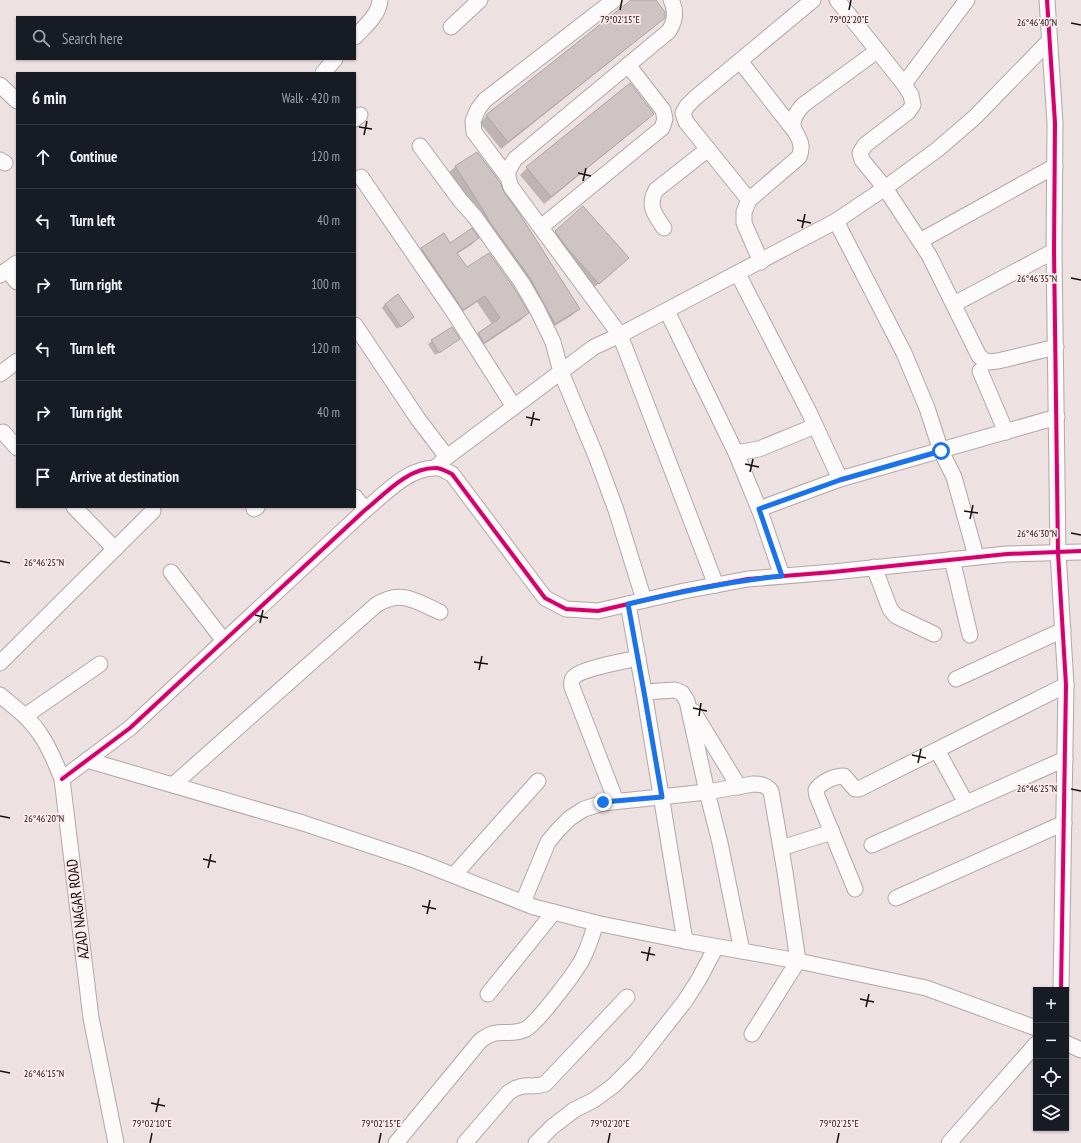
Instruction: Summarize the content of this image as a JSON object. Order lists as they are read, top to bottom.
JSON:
{
  "streets": {
    "street": ["AZAD NAGAR ROAD"]
  },
  "page": {
    "search": "Search here",
    "heading": ["6 min", "Walk · 420 m"],
    "list": [
      ["Continue", "120 m"],
      ["Turn left", "40 m"],
      ["Turn right", "100 m"],
      ["Turn left", "120 m"],
      ["Turn right", "40 m"],
      "Arrive at destination"
    ],
    "map_buttons": ["+", "−"]
  },
  "coordinates": [
    "79°02'15\"E",
    "79°02'20\"E",
    "26°46'40\"N",
    "26°46'35\"N",
    "26°46'30\"N",
    "26°46'25\"N",
    "26°46'20\"N",
    "26°46'15\"N",
    "79°02'10\"E",
    "79°02'25\"E"
  ]
}
